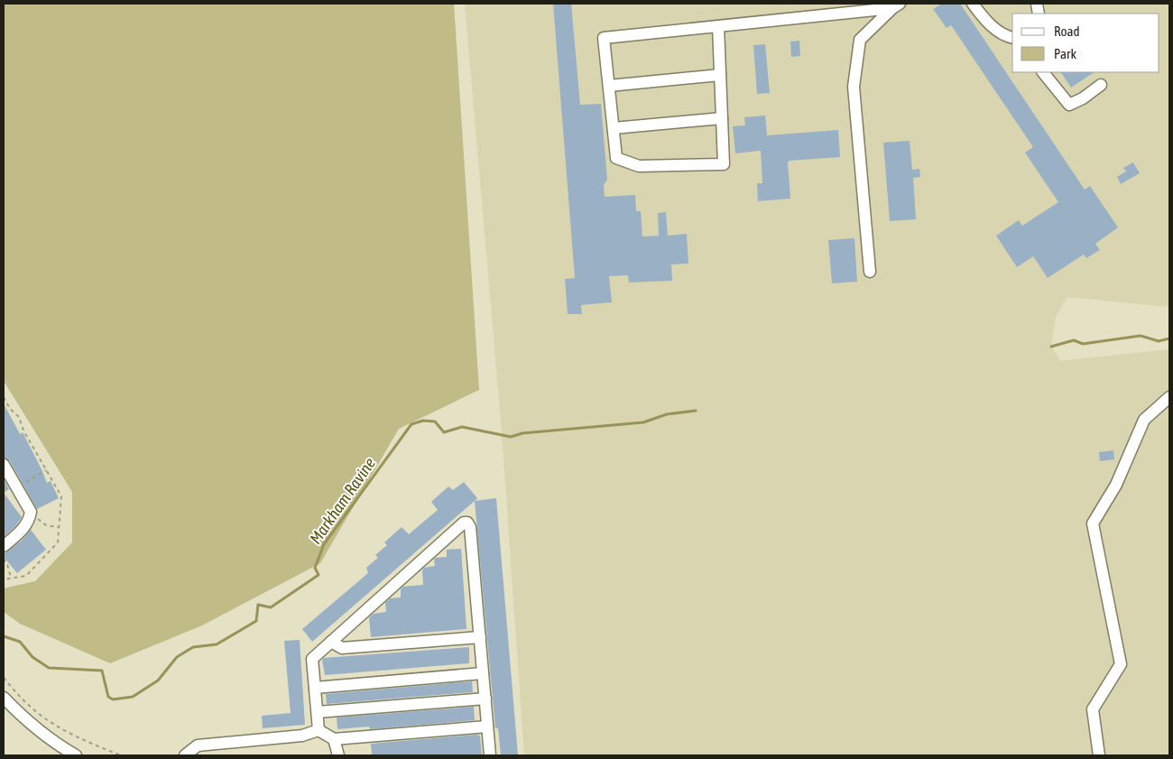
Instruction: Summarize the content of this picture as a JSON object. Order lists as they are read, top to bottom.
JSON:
{
  "water": ["Markham Ravine"],
  "legend": ["Road", "Park"]
}
